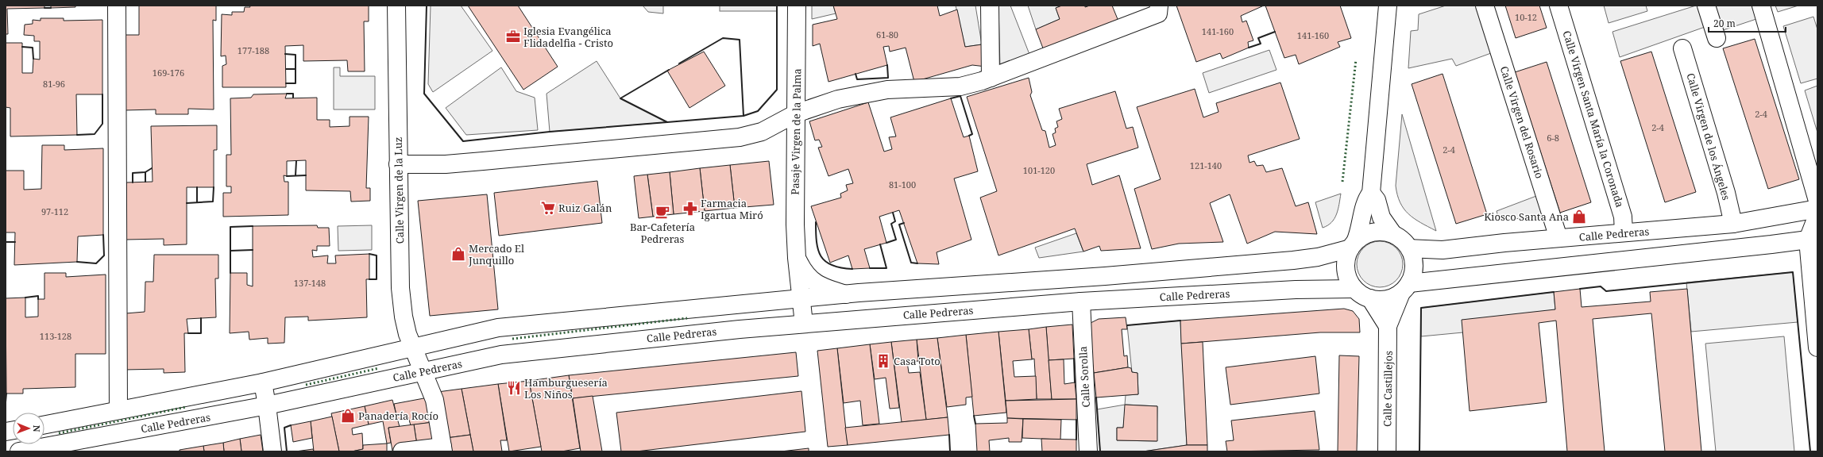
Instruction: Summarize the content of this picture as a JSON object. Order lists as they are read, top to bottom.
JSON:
{
  "streets": {
    "main road": [
      "Calle Virgen Santa María la Coronada",
      "Calle Virgen del Rosario",
      "Pasaje Virgen de la Palma",
      "Calle Virgen de los Ángeles",
      "Calle Virgen de la Luz",
      "Calle Pedreras",
      "Calle Sorolla",
      "Calle Castillejos"
    ]
  },
  "crossings": [
    ["Calle Virgen Santa María la Coronada", "Calle Pedreras"],
    ["Calle Virgen del Rosario", "Calle Pedreras"],
    ["Pasaje Virgen de la Palma", "Calle Pedreras"],
    ["Calle Virgen de los Ángeles", "Calle Pedreras"],
    ["Calle Virgen de la Luz", "Calle Pedreras"],
    ["Calle Pedreras", "Calle Sorolla"],
    ["Calle Pedreras", "Calle Castillejos"]
  ],
  "places": {
    "office": ["Iglesia Evangélica Flidadelfia - Cristo"],
    "supermarket": ["Ruiz Galán"],
    "pharmacy": ["Farmacia Igartua Miró"],
    "cafe": ["Bar-Cafetería Pedreras"],
    "shop": ["Kiosco Santa Ana", "Mercado El Junquillo", "Panadería Rocío"],
    "building": ["Casa Toto"],
    "restaurant": ["Hamburguesería Los Niños"]
  },
  "house_numbers": [
    "10-12",
    "141-160",
    "61-80",
    "141-160",
    "177-188",
    "169-176",
    "81-96",
    "2-4",
    "2-4",
    "6-8",
    "2-4",
    "121-140",
    "101-120",
    "81-100",
    "97-112",
    "137-148",
    "113-128"
  ],
  "scale_bar": "20 m",
  "north": "right"
}
